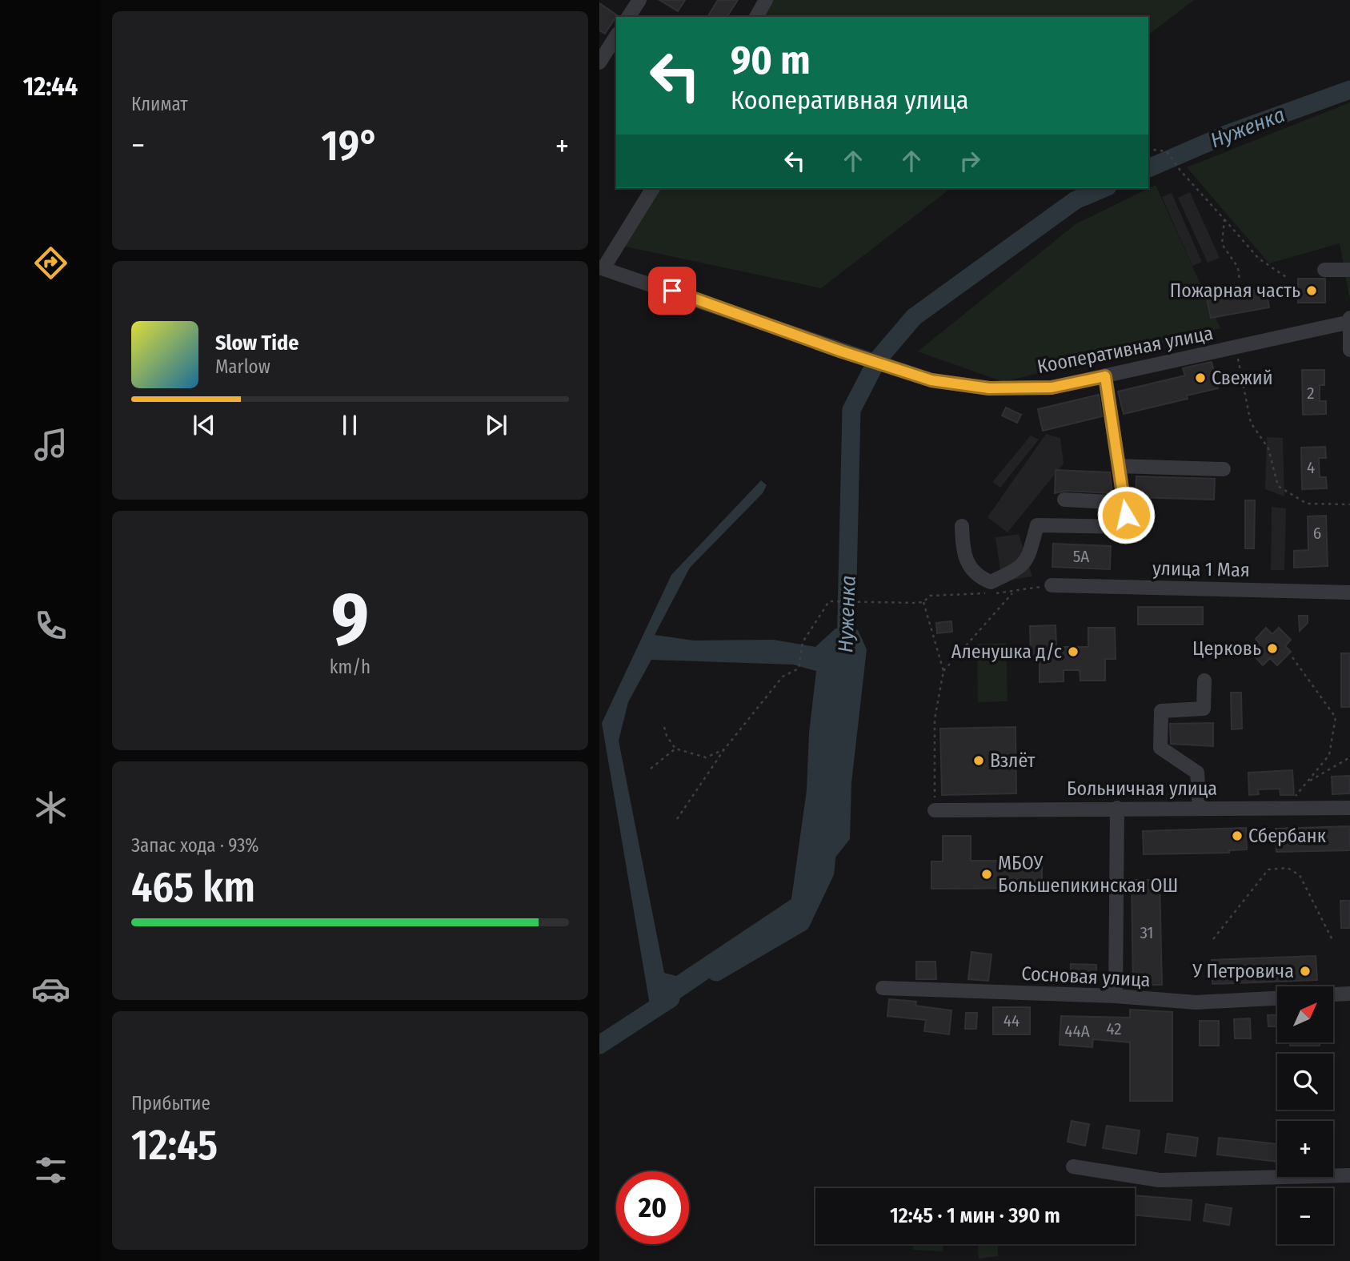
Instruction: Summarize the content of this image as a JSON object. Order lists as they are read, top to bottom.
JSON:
{
  "streets": {
    "street": [
      "Кооперативная улица",
      "улица 1 Мая",
      "Больничная улица",
      "Сосновая улица"
    ]
  },
  "water": ["Нуженка"],
  "places": [
    "Пожарная часть",
    "Свежий",
    "Церковь",
    "Аленушка д/с",
    "Взлёт",
    "Сбербанк",
    "МБОУ Большепикинская ОШ",
    "У Петровича"
  ],
  "house_numbers": [
    "2",
    "4",
    "6",
    "5А",
    "31",
    "44",
    "42",
    "44А"
  ],
  "north": "top right",
  "page": {
    "tabs": "12:44",
    "tile": [
      "Климат",
      ["9", "km/h"],
      ["Запас хода · 93%", "465 km"],
      ["Прибытие", "12:45"]
    ],
    "turn": ["90 m", "Кооперативная улица"],
    "heat": ["−", "19°", "+"],
    "song": ["Slow Tide", "Marlow"],
    "map_buttons": ["+", "−"],
    "limit": "20",
    "trip": "12:45 · 1 мин · 390 m"
  }
}
